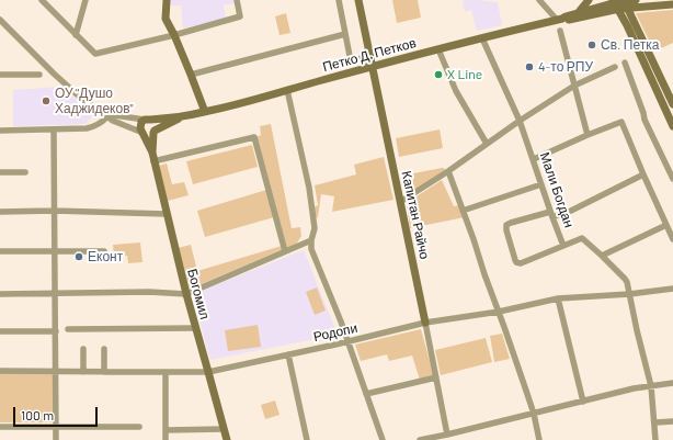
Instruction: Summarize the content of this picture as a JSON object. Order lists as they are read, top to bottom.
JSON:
{
  "streets": {
    "street": [
      "Петко Д. Петков",
      "Мали Богдан",
      "Капитан Райчо",
      "Богомил",
      "Родопи"
    ]
  },
  "crossings": [
    ["Петко Д. Петков", "Мали Богдан"],
    ["Петко Д. Петков", "Капитан Райчо"],
    ["Петко Д. Петков", "Богомил"],
    ["Мали Богдан", "Родопи"],
    ["Капитан Райчо", "Родопи"],
    ["Богомил", "Родопи"]
  ],
  "places": [
    "Св. Петка",
    "4-то РПУ",
    "X Line",
    "ОУ \"Душо Хаджидеков\"",
    "Еконт"
  ],
  "scale_bar": "100 m"
}
